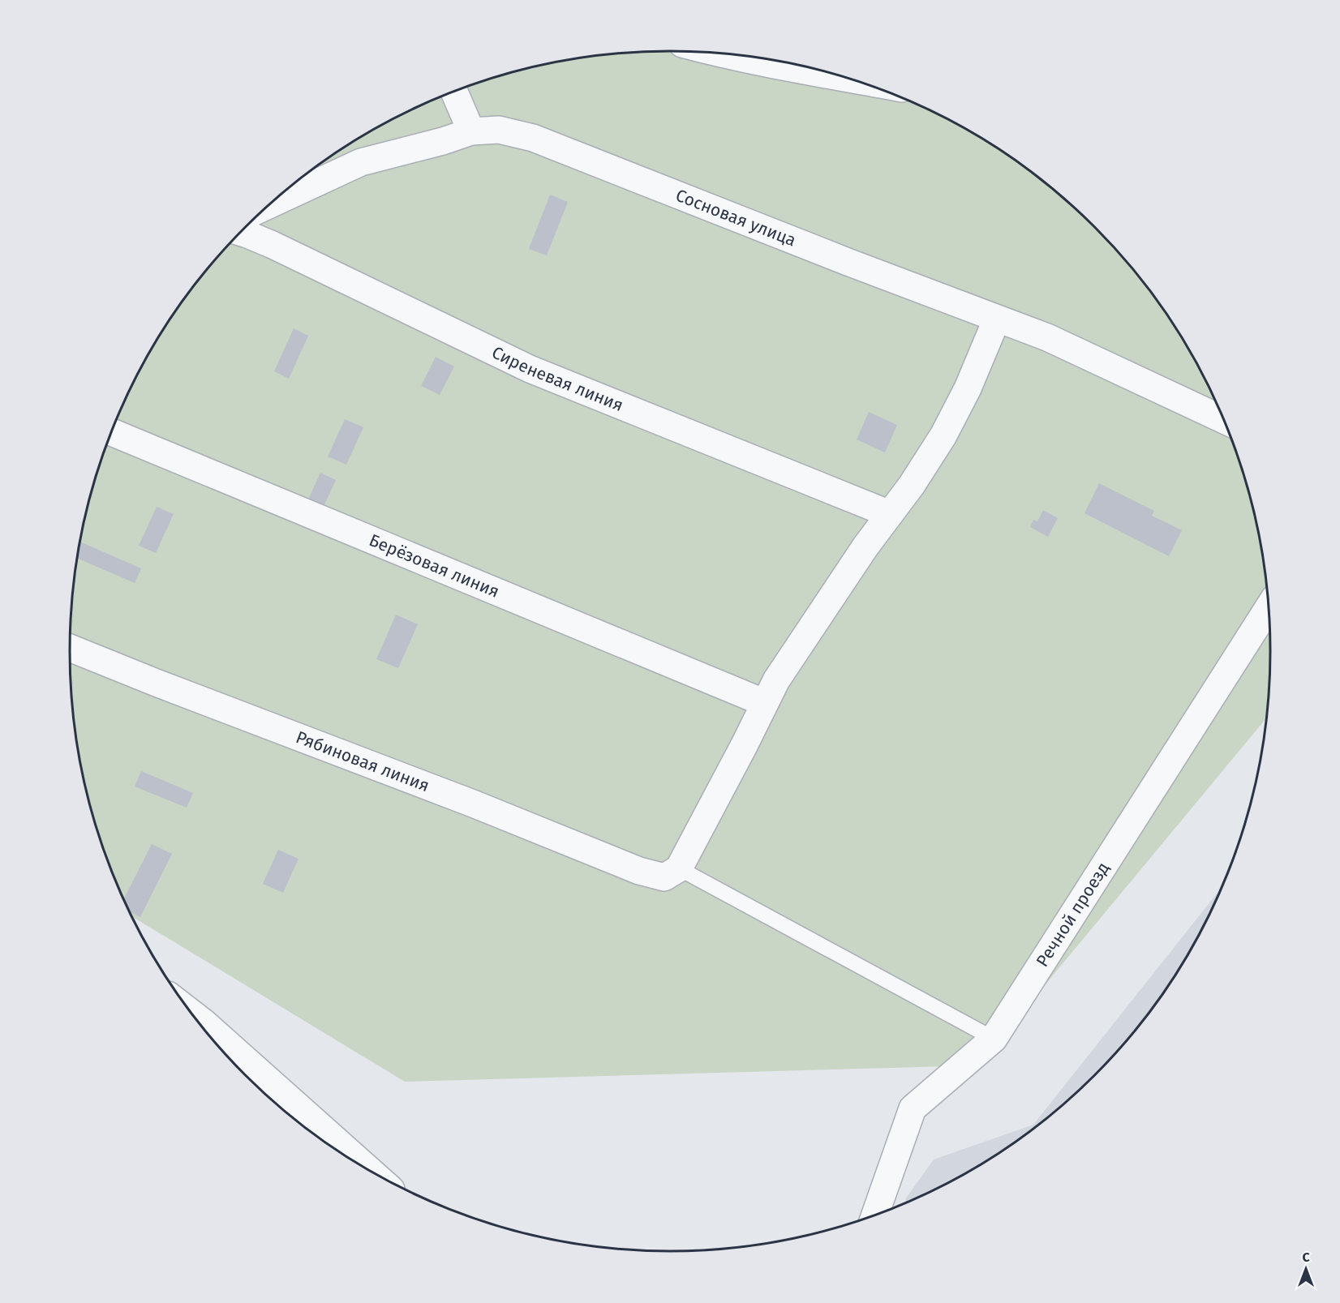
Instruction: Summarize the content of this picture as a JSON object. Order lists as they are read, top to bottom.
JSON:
{
  "streets": {
    "street": [
      "Сосновая улица",
      "Сиреневая линия",
      "Берёзовая линия",
      "Рябиновая линия",
      "Речной проезд"
    ]
  },
  "north": "top"
}
